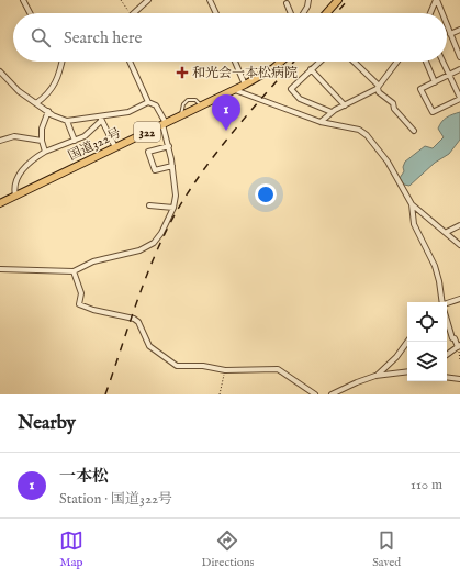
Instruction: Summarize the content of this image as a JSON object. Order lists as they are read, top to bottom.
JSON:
{
  "streets": {
    "highway": ["322", "国道322号"]
  },
  "places": {
    "health": ["和光会一本松病院"]
  },
  "page": {
    "search": "Search here",
    "pins": "1",
    "heading": "Nearby",
    "list": [
      {
        "mark": "1",
        "name": "一本松",
        "note": "Station · 国道322号",
        "value": "110 m"
      }
    ],
    "nav": ["Map", "Directions", "Saved"]
  }
}
